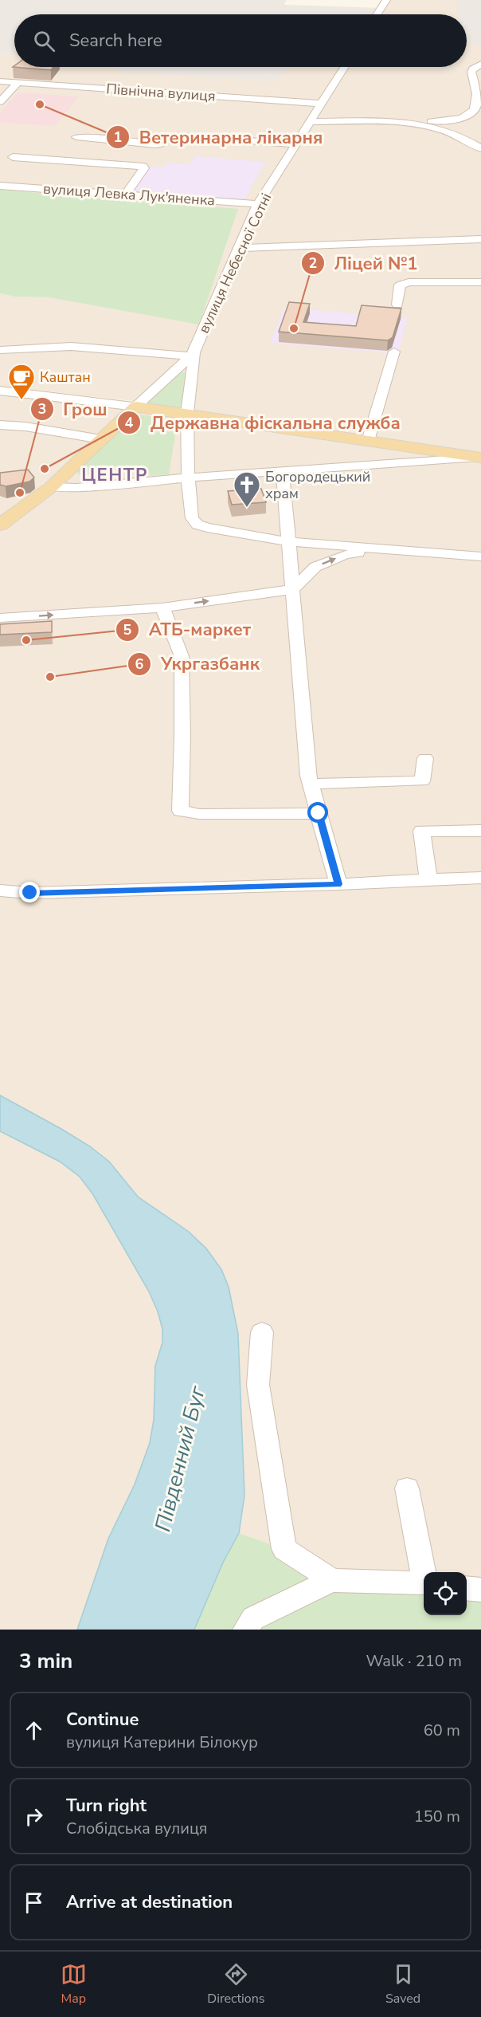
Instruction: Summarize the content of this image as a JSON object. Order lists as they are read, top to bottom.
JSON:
{
  "streets": {
    "street": ["Північна вулиця", "вулиця Левка Лук'яненка", "вулиця Небесної Сотні"]
  },
  "crossings": [
    ["Північна вулиця", "вулиця Небесної Сотні"],
    ["вулиця Левка Лук'яненка", "вулиця Небесної Сотні"]
  ],
  "districts": ["ЦЕНТР"],
  "water": ["Південний Буг"],
  "places": {
    "other": [
      "Ветеринарна лікарня",
      "Ліцей №1",
      "Державна фіскальна служба",
      "Грош",
      "АТБ-маркет",
      "Укргазбанк"
    ],
    "cafe": ["Каштан"],
    "church": ["Богородецький храм"]
  },
  "page": {
    "search": "Search here",
    "heading": ["3 min", "Walk · 210 m"],
    "list": [
      ["Continue", "вулиця Катерини Білокур", "60 m"],
      ["Turn right", "Слобідська вулиця", "150 m"],
      "Arrive at destination"
    ],
    "nav": ["Map", "Directions", "Saved"]
  }
}
